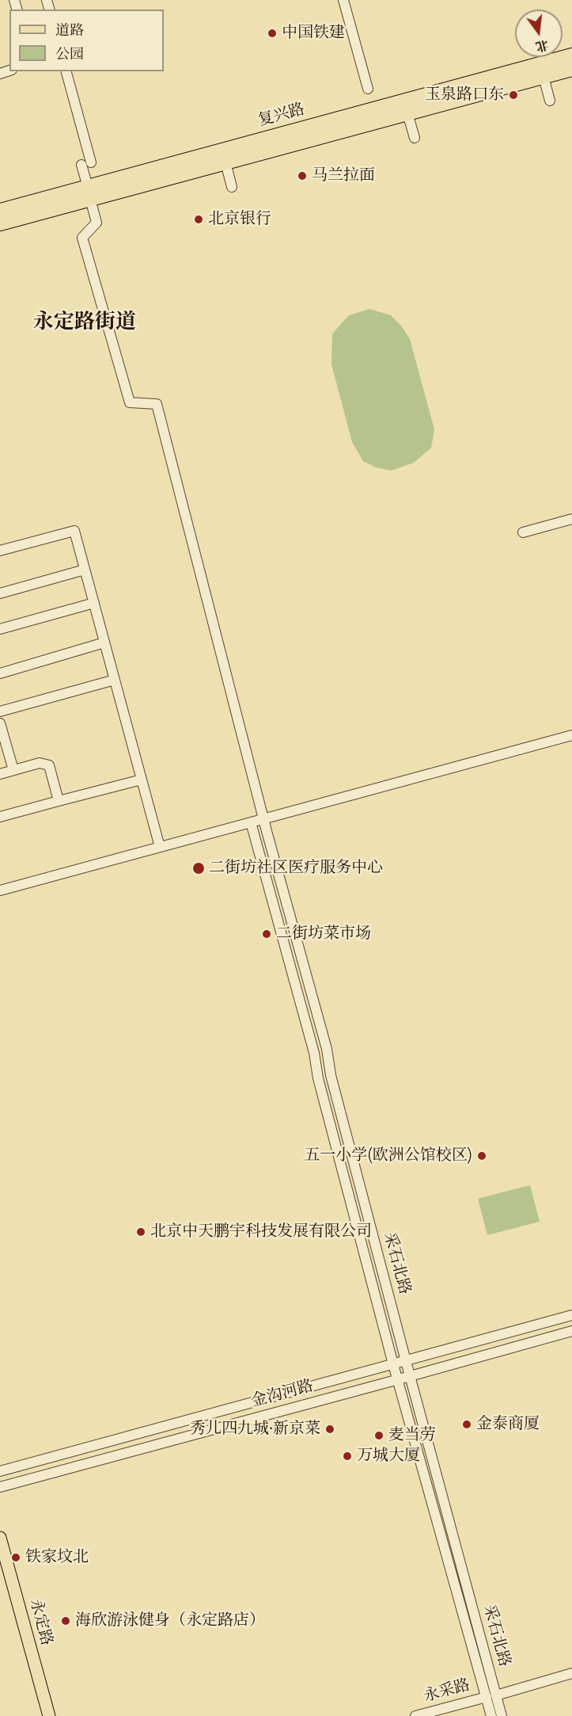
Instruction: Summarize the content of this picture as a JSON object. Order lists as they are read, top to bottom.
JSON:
{
  "streets": {
    "highway": ["复兴路"],
    "main road": ["永定路"],
    "street": ["采石北路", "金沟河路", "永采路"]
  },
  "crossings": [
    ["复兴路", "采石北路"],
    ["采石北路", "金沟河路"],
    ["采石北路", "永采路"]
  ],
  "districts": ["永定路街道"],
  "places": [
    "中国铁建",
    "玉泉路口东",
    "马兰拉面",
    "北京银行",
    "二街坊社区医疗服务中心",
    "二街坊菜市场",
    "五一小学(欧洲公馆校区)",
    "北京中天鹏宇科技发展有限公司",
    "金泰商厦",
    "秀儿四九城·新京菜",
    "麦当劳",
    "万城大厦",
    "铁家坟北",
    "海欣游泳健身（永定路店）"
  ],
  "legend": ["道路", "公园"],
  "north": "bottom"
}
